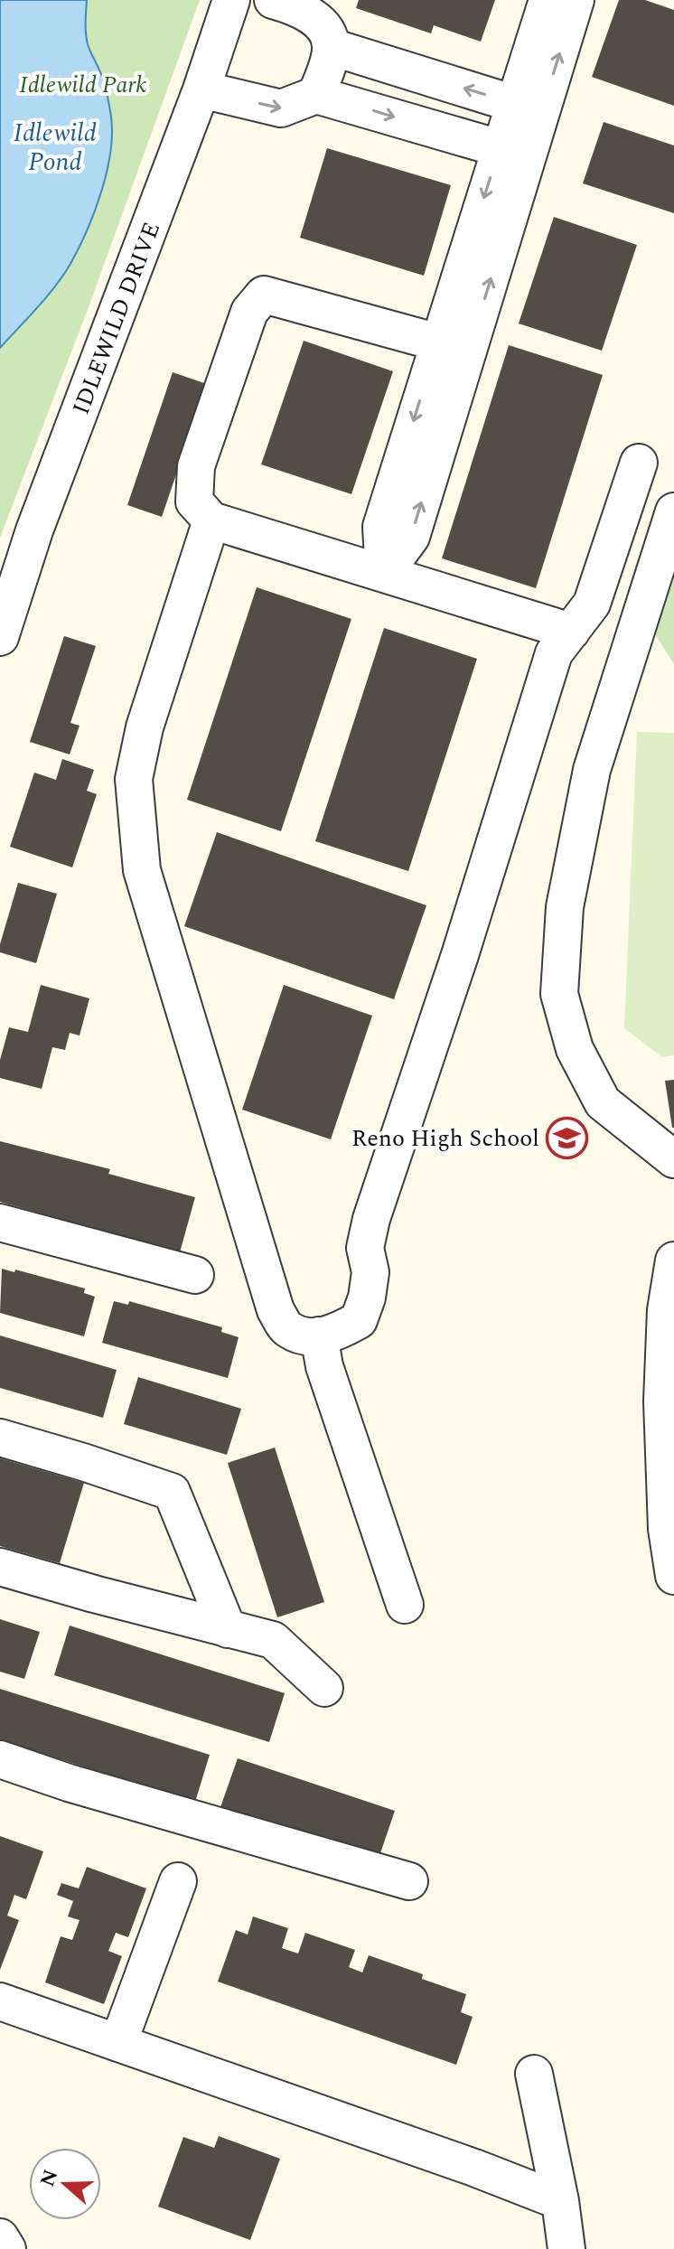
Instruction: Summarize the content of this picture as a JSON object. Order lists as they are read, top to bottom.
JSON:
{
  "streets": {
    "street": ["IDLEWILD DRIVE"]
  },
  "water": ["Idlewild Pond"],
  "parks": ["Idlewild Park"],
  "places": {
    "school or university": ["Reno High School"]
  },
  "north": "left"
}
